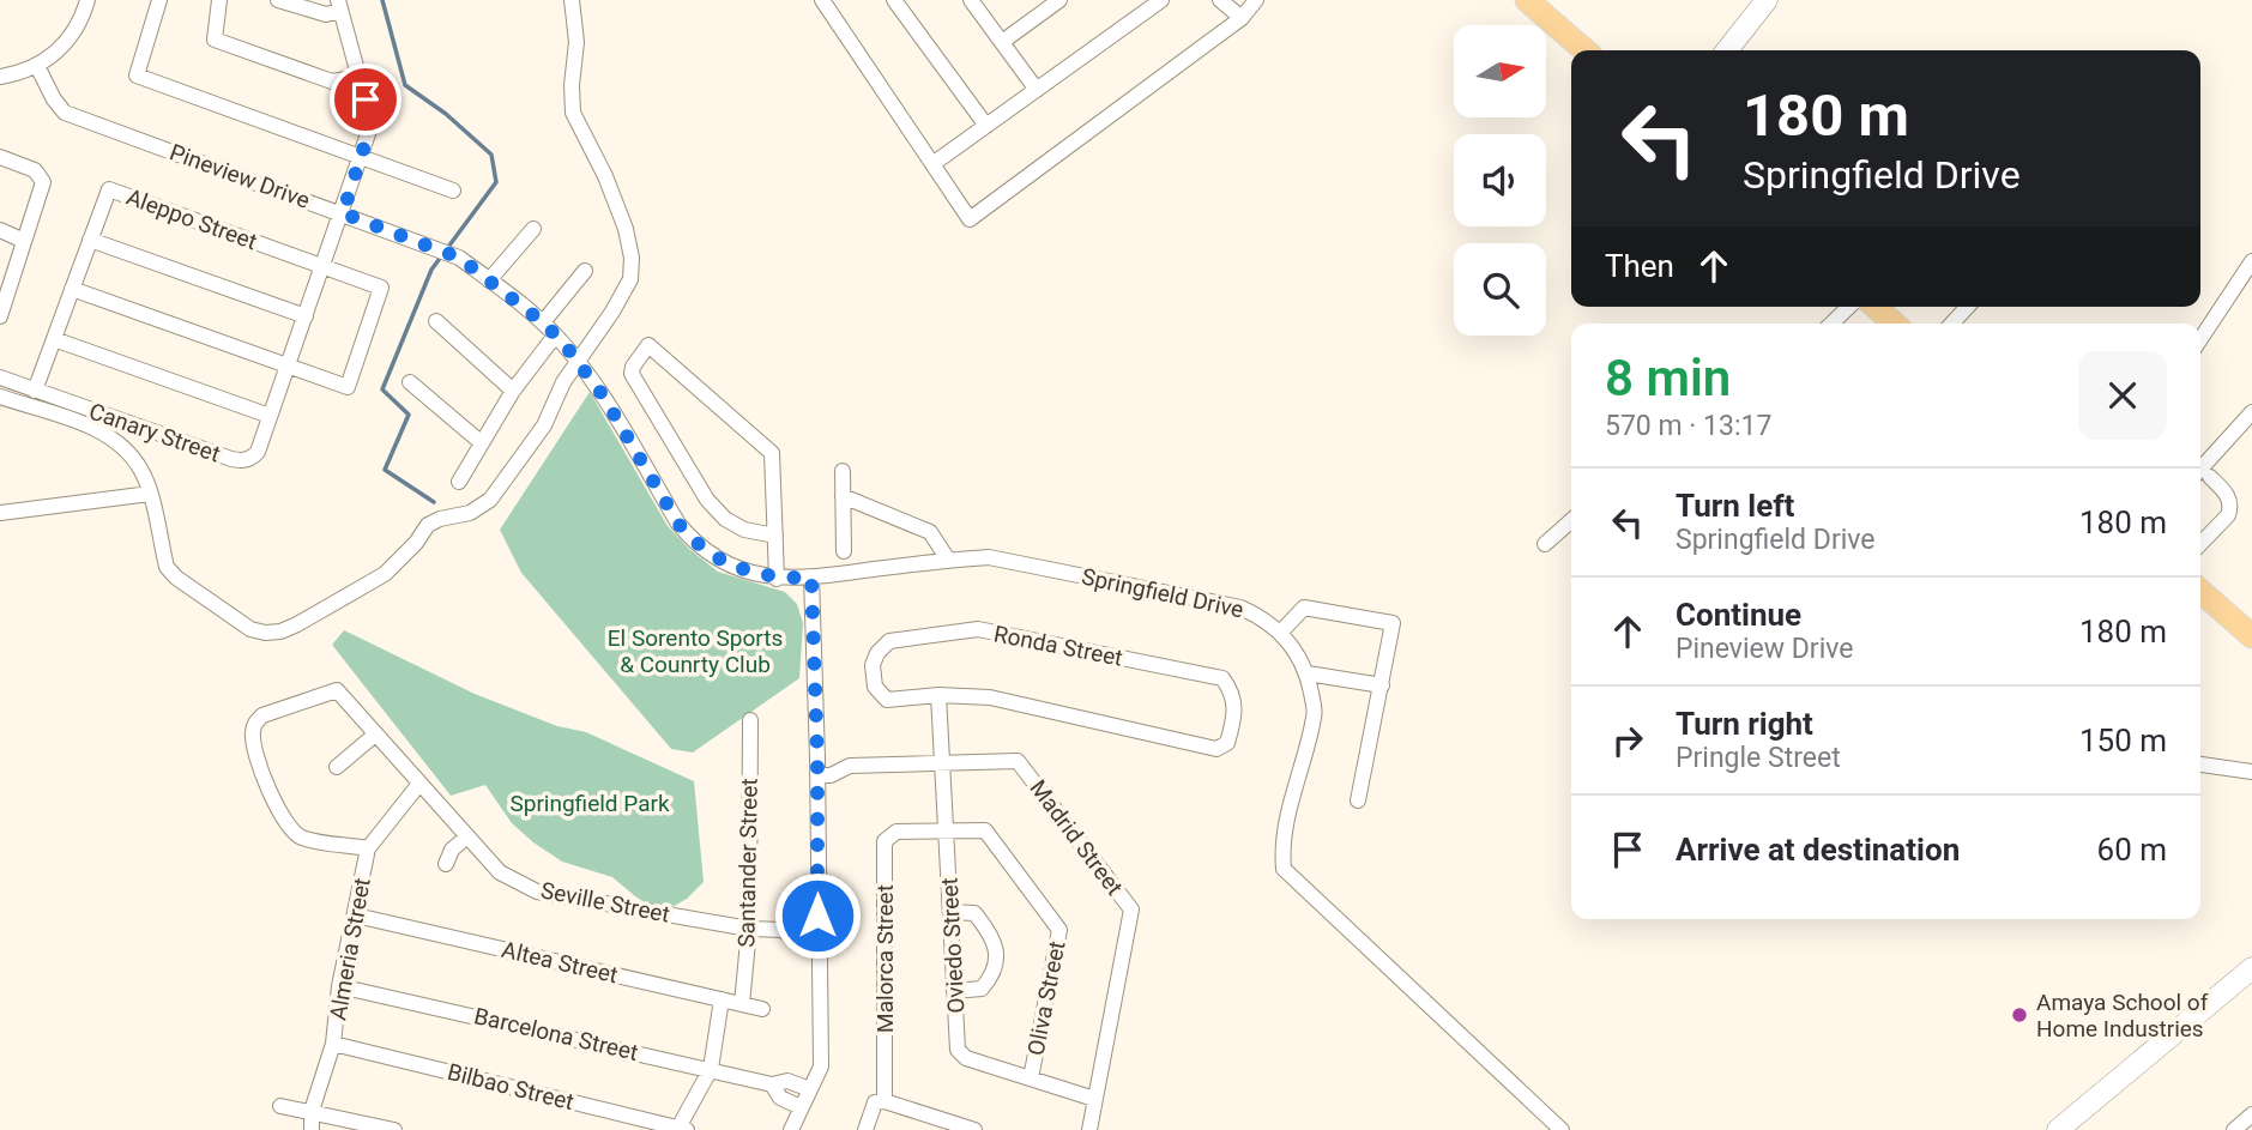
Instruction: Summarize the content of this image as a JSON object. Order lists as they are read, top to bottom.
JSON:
{
  "streets": {
    "street": [
      "Pineview Drive",
      "Aleppo Street",
      "Canary Street",
      "Springfield Drive",
      "Ronda Street",
      "Madrid Street",
      "Santander Street",
      "Seville Street",
      "Oviedo Street",
      "Almeria Street",
      "Malorca Street",
      "Altea Street",
      "Oliva Street",
      "Barcelona Street",
      "Bilbao Street"
    ]
  },
  "crossings": [
    ["Pineview Drive", "Canary Street"],
    ["Pineview Drive", "Springfield Drive"],
    ["Aleppo Street", "Canary Street"],
    ["Ronda Street", "Oviedo Street"],
    ["Madrid Street", "Oviedo Street"],
    ["Santander Street", "Seville Street"],
    ["Santander Street", "Altea Street"],
    ["Seville Street", "Almeria Street"],
    ["Oviedo Street", "Malorca Street"],
    ["Oviedo Street", "Oliva Street"],
    ["Almeria Street", "Altea Street"],
    ["Almeria Street", "Barcelona Street"],
    ["Almeria Street", "Bilbao Street"],
    ["Malorca Street", "Oliva Street"]
  ],
  "parks": ["El Sorento Sports & Counrty Club", "Springfield Park"],
  "places": ["Amaya School of Home Industries"],
  "north": "right",
  "page": {
    "turn": ["180 m", "Springfield Drive"],
    "then": "Then",
    "heading": ["8 min", "570 m · 13:17"],
    "list": [
      {
        "name": "Turn left",
        "note": "Springfield Drive",
        "value": "180 m"
      },
      {
        "name": "Continue",
        "note": "Pineview Drive",
        "value": "180 m"
      },
      {
        "name": "Turn right",
        "note": "Pringle Street",
        "value": "150 m"
      },
      {
        "name": "Arrive at destination",
        "value": "60 m"
      }
    ]
  }
}
